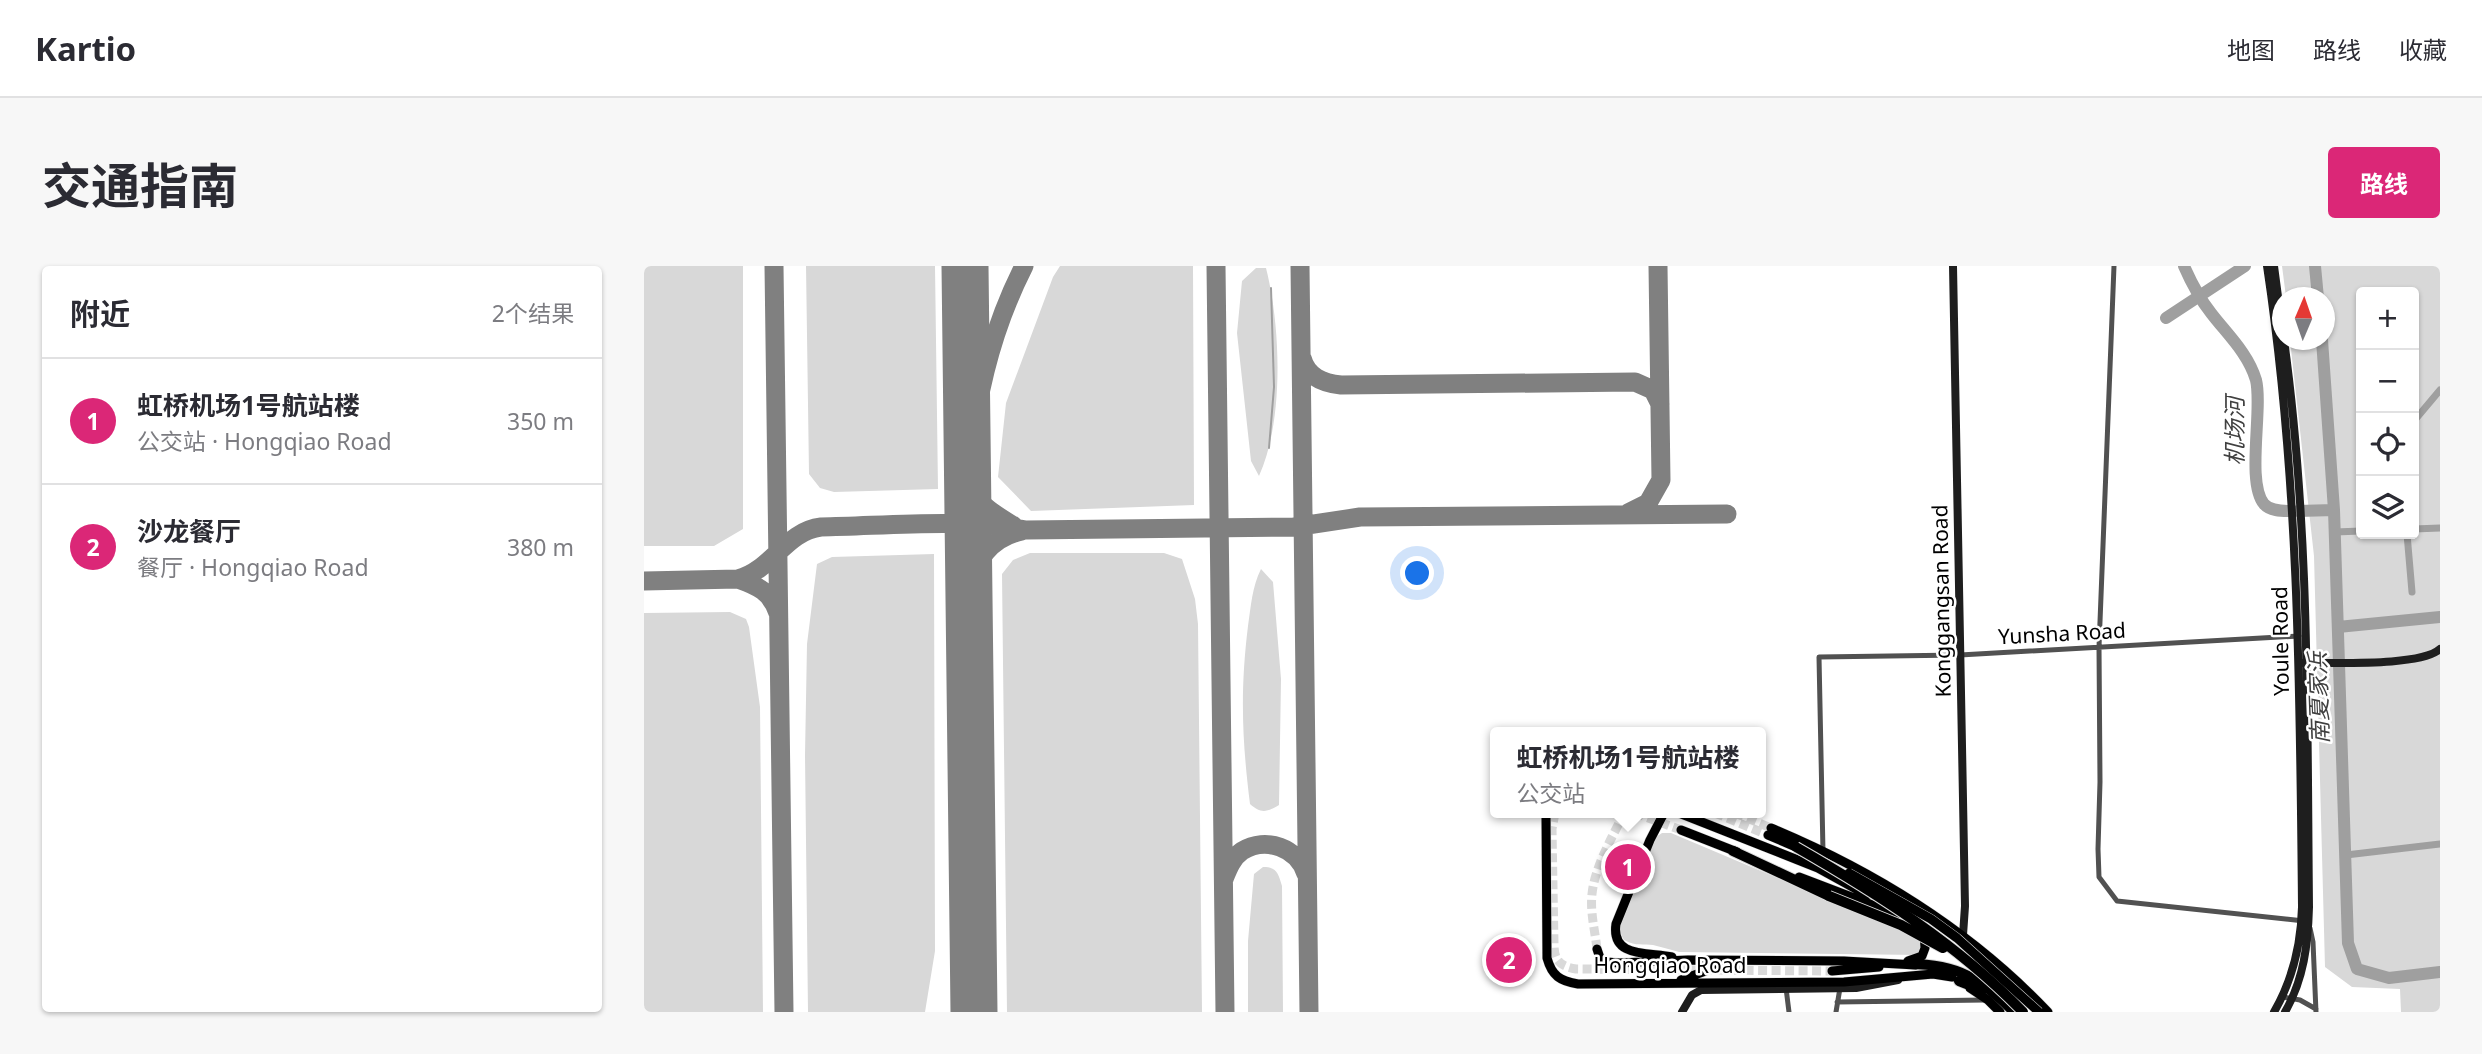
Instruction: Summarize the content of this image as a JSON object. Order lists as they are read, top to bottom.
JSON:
{
  "streets": {
    "main road": ["Konggangsan Road", "Youle Road", "Hongqiao Road"],
    "street": ["Yunsha Road"]
  },
  "crossings": [
    ["Konggangsan Road", "Yunsha Road"],
    ["Yunsha Road", "Youle Road"]
  ],
  "water": ["机场河", "南夏家浜"],
  "north": "top",
  "page": {
    "header": "Kartio",
    "nav": ["地图", "路线", "收藏"],
    "title": "交通指南",
    "buttons": "路线",
    "heading": ["附近", "2个结果"],
    "map_buttons": ["+", "−"],
    "list": [
      {
        "mark": "1",
        "name": "虹桥机场1号航站楼",
        "note": "公交站 · Hongqiao Road",
        "value": "350 m"
      },
      {
        "mark": "2",
        "name": "沙龙餐厅",
        "note": "餐厅 · Hongqiao Road",
        "value": "380 m"
      }
    ],
    "popup": ["虹桥机场1号航站楼", "公交站"],
    "pins": ["1", "2"]
  }
}
